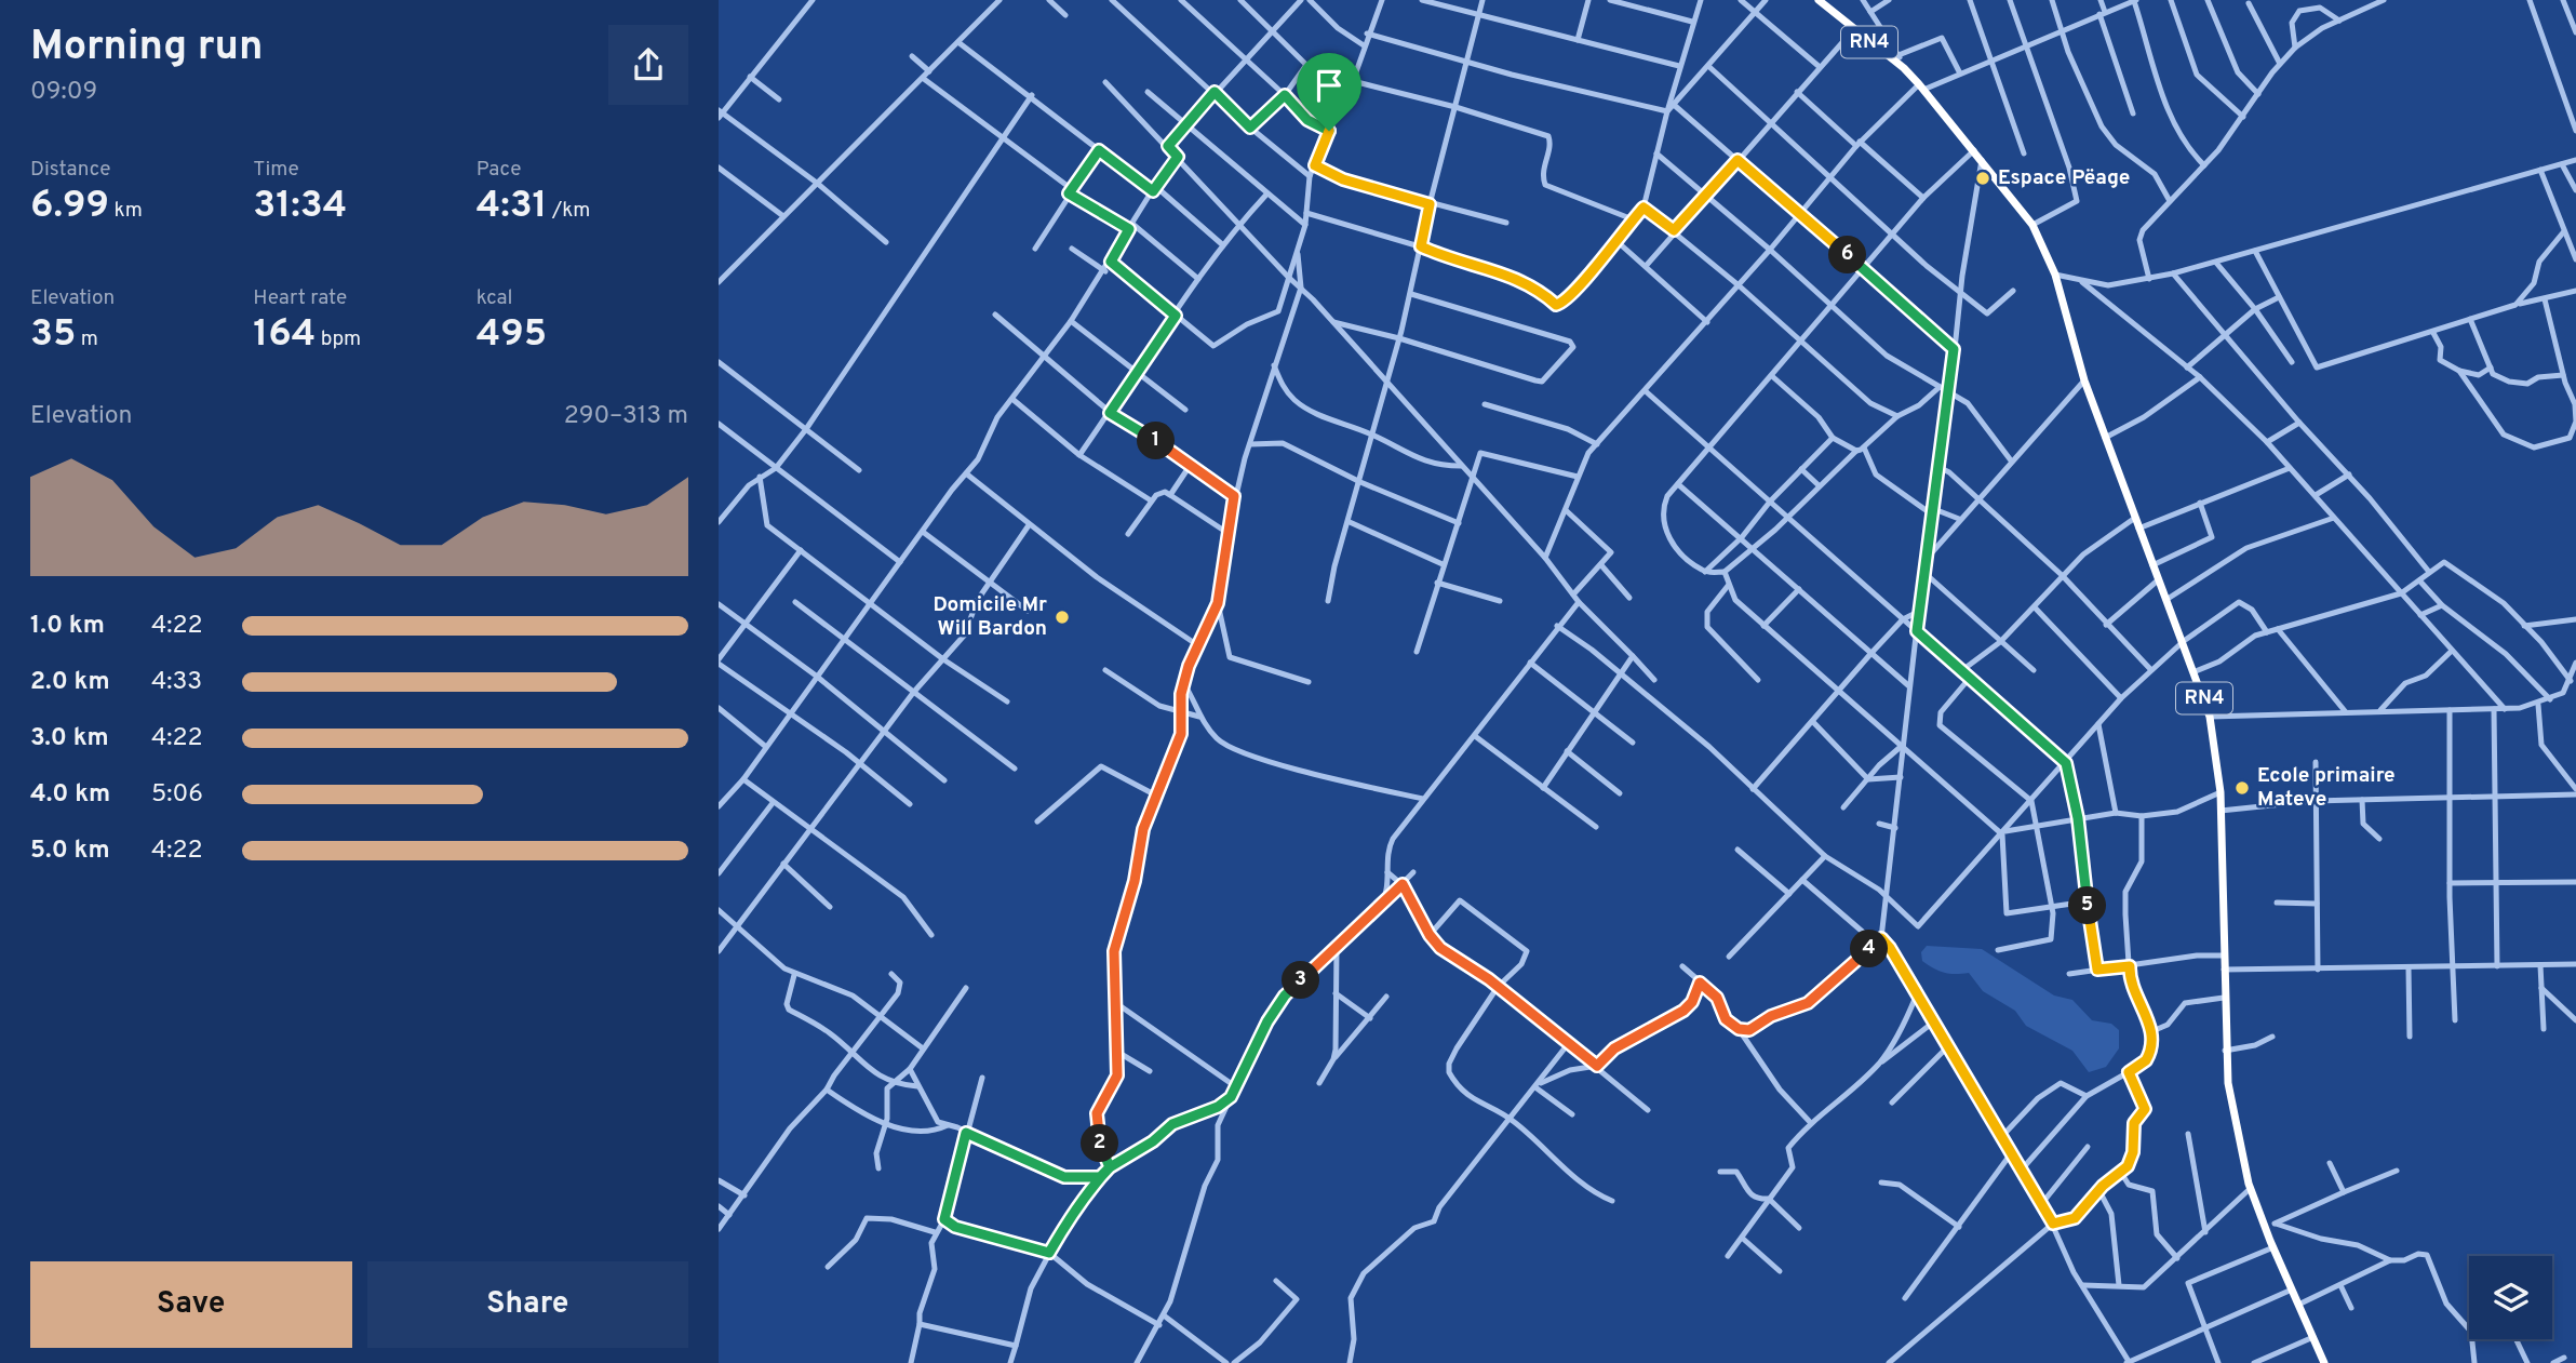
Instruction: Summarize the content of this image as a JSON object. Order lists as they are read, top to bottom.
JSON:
{
  "streets": {
    "highway": ["RN4"]
  },
  "places": ["Espace Pëage", "Domicile Mr Will Bardon", "Ecole primaire Mateve"],
  "page": {
    "heading": ["Morning run", "09:09"],
    "stats": [
      ["Distance", "6.99 km"],
      ["Time", "31:34"],
      ["Pace", "4:31 /km"],
      ["Elevation", "35 m"],
      ["Heart rate", "164 bpm"],
      ["kcal", "495"]
    ],
    "pins": [
      "6",
      "1",
      "5",
      "4",
      "3",
      "2"
    ],
    "chart": ["Elevation", "290–313 m"],
    "list": [
      {
        "name": "1.0 km",
        "note": "4:22"
      },
      {
        "name": "2.0 km",
        "note": "4:33"
      },
      {
        "name": "3.0 km",
        "note": "4:22"
      },
      {
        "name": "4.0 km",
        "note": "5:06"
      },
      {
        "name": "5.0 km",
        "note": "4:22"
      }
    ],
    "buttons": ["Save", "Share"]
  }
}
